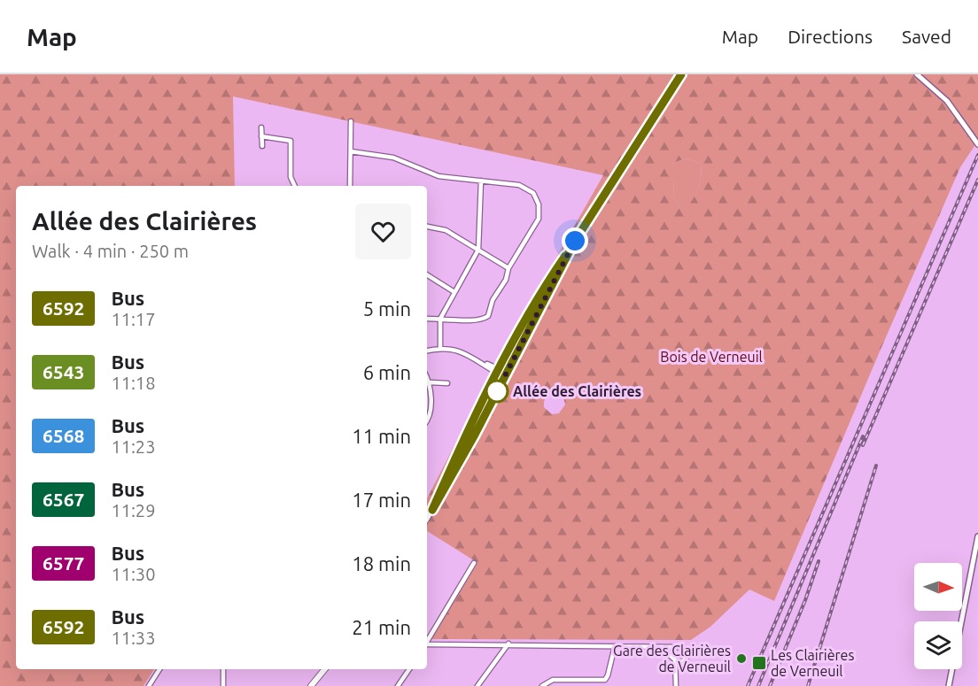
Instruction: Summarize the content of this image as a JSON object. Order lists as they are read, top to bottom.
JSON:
{
  "parks": ["Bois de Verneuil"],
  "places": {
    "other": ["Allée des Clairières", "Gare des Clairières de Verneuil"],
    "transit": ["Les Clairières de Verneuil"]
  },
  "lines": ["bus line 6592"],
  "north": "right",
  "page": {
    "header": "Map",
    "nav": ["Map", "Directions", "Saved"],
    "heading": ["Allée des Clairières", "Walk · 4 min · 250 m"],
    "list": [
      {
        "mark": "6592",
        "name": "Bus",
        "note": "11:17",
        "value": "5 min"
      },
      {
        "mark": "6543",
        "name": "Bus",
        "note": "11:18",
        "value": "6 min"
      },
      {
        "mark": "6568",
        "name": "Bus",
        "note": "11:23",
        "value": "11 min"
      },
      {
        "mark": "6567",
        "name": "Bus",
        "note": "11:29",
        "value": "17 min"
      },
      {
        "mark": "6577",
        "name": "Bus",
        "note": "11:30",
        "value": "18 min"
      },
      {
        "mark": "6592",
        "name": "Bus",
        "note": "11:33",
        "value": "21 min"
      }
    ]
  }
}
